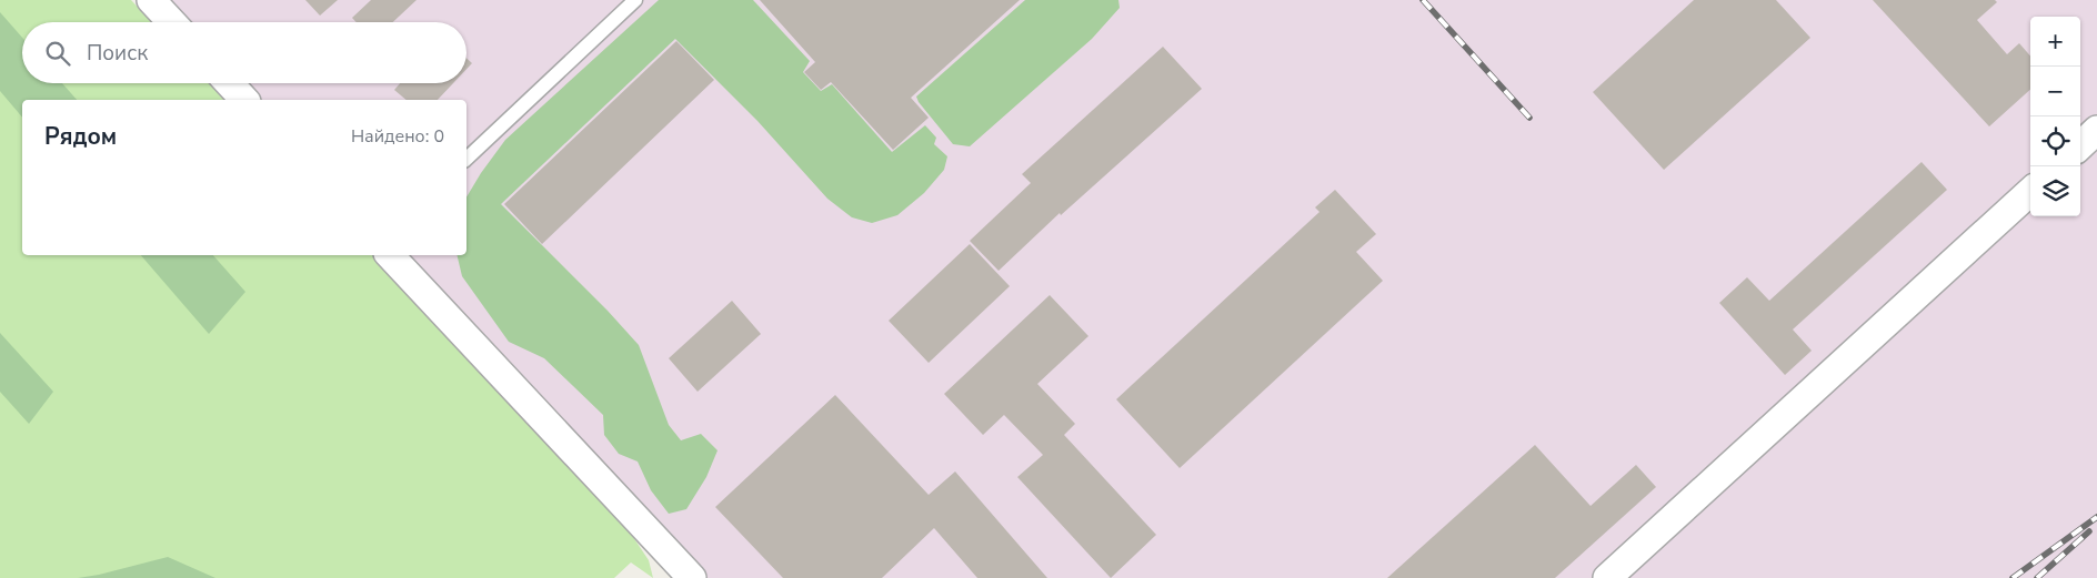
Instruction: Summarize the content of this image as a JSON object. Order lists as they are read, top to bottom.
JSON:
{
  "page": {
    "map_buttons": ["+", "−"],
    "search": "Поиск",
    "heading": ["Рядом", "Найдено: 0"]
  }
}
